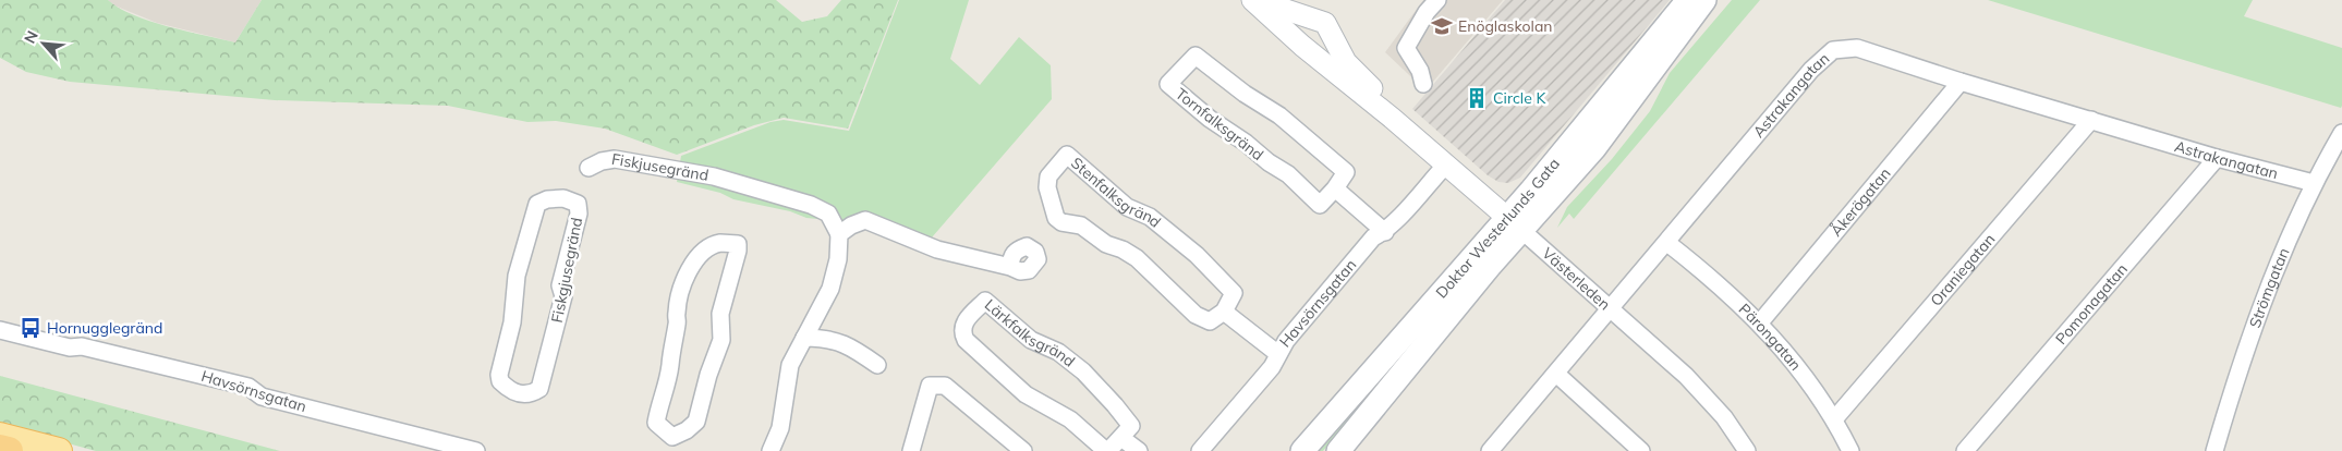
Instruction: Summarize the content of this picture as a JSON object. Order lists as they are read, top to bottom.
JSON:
{
  "streets": {
    "main road": ["Doktor Westerlunds Gata"],
    "street": [
      "Astrakangatan",
      "Tornfalksgränd",
      "Fiskjusegränd",
      "Stenfalksgränd",
      "Åkerögatan",
      "Oraniegatan",
      "Fiskgjusegränd",
      "Västerleden",
      "Strömgatan",
      "Havsörnsgatan",
      "Pomonagatan",
      "Lärkfalksgränd",
      "Pärongatan"
    ]
  },
  "crossings": [
    ["Astrakangatan", "Åkerögatan"],
    ["Astrakangatan", "Oraniegatan"],
    ["Astrakangatan", "Västerleden"],
    ["Astrakangatan", "Strömgatan"],
    ["Astrakangatan", "Pomonagatan"],
    ["Astrakangatan", "Pärongatan"],
    ["Åkerögatan", "Pärongatan"],
    ["Doktor Westerlunds Gata", "Västerleden"],
    ["Oraniegatan", "Pärongatan"],
    ["Västerleden", "Havsörnsgatan"]
  ],
  "places": {
    "school or university": ["Enöglaskolan"],
    "building": ["Circle K"],
    "bus stop": ["Hornugglegränd"]
  },
  "north": "top left"
}
